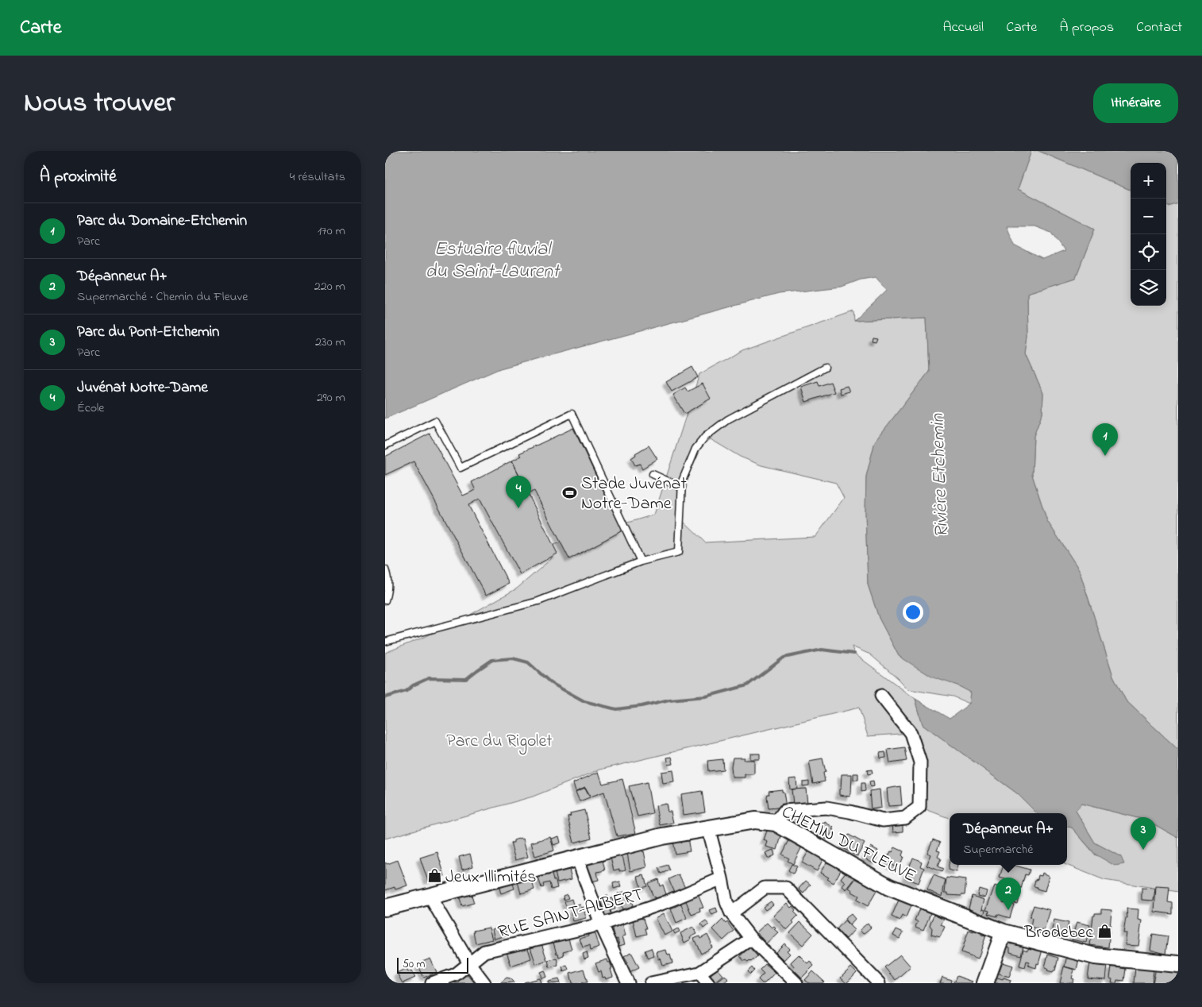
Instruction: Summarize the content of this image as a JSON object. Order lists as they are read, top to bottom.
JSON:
{
  "streets": {
    "street": ["CHEMIN DU FLEUVE", "RUE SAINT-ALBERT"]
  },
  "water": ["Estuaire fluvial du Saint-Laurent", "Rivière Etchemin"],
  "parks": ["Parc du Rigolet"],
  "places": {
    "sports": ["Stade Juvénat Notre-Dame"],
    "shop": ["Jeux Illimités", "Brodebec"]
  },
  "scale_bar": "50 m",
  "page": {
    "header": "Carte",
    "nav": [
      "Accueil",
      "Carte",
      "À propos",
      "Contact"
    ],
    "title": "Nous trouver",
    "buttons": "Itinéraire",
    "heading": ["À proximité", "4 résultats"],
    "map_buttons": ["+", "−"],
    "list": [
      {
        "mark": "1",
        "name": "Parc du Domaine-Etchemin",
        "note": "Parc",
        "value": "170 m"
      },
      {
        "mark": "2",
        "name": "Dépanneur A+",
        "note": "Supermarché · Chemin du Fleuve",
        "value": "220 m"
      },
      {
        "mark": "3",
        "name": "Parc du Pont-Etchemin",
        "note": "Parc",
        "value": "230 m"
      },
      {
        "mark": "4",
        "name": "Juvénat Notre-Dame",
        "note": "École",
        "value": "290 m"
      }
    ],
    "pins": [
      "1",
      "4",
      "3",
      "2"
    ],
    "popup": ["Dépanneur A+", "Supermarché"],
    "scale": "50 m"
  }
}
